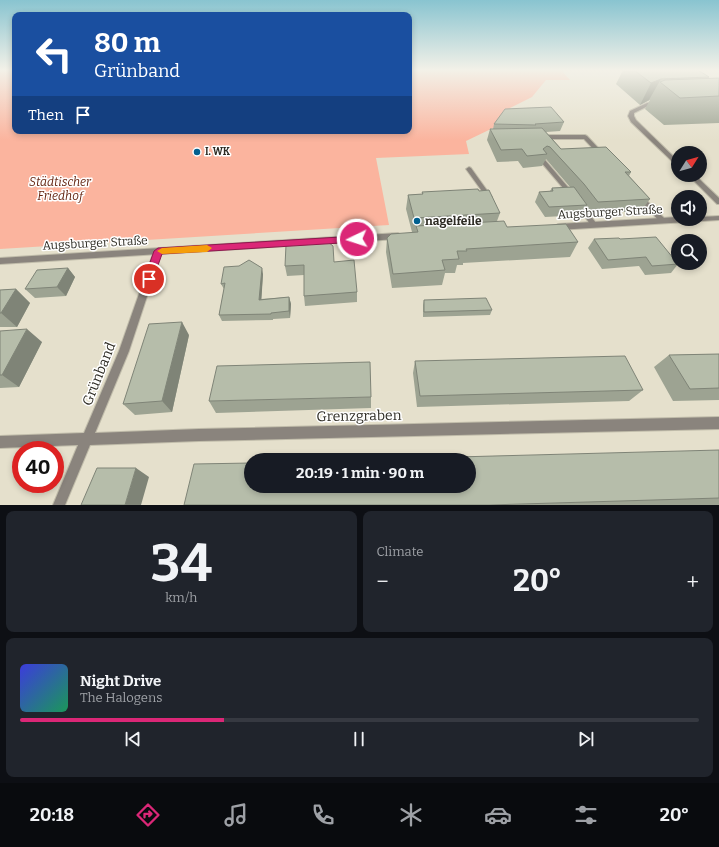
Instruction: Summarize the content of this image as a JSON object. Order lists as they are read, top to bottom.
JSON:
{
  "streets": {
    "street": ["Augsburger Straße", "Grünband", "Grenzgraben"]
  },
  "crossings": [
    ["Augsburger Straße", "Grünband"],
    ["Grünband", "Grenzgraben"]
  ],
  "parks": ["Städtischer Friedhof"],
  "places": ["I. WK", "nagelfeile"],
  "north": "top right",
  "page": {
    "turn": ["80 m", "Grünband"],
    "then": "Then",
    "limit": "40",
    "trip": "20:19 · 1 min · 90 m",
    "tile": [
      ["34", "km/h"],
      "Climate"
    ],
    "heat": ["−", "20°", "+"],
    "song": ["Night Drive", "The Halogens"],
    "tabs": ["20:18", "20°"]
  }
}
